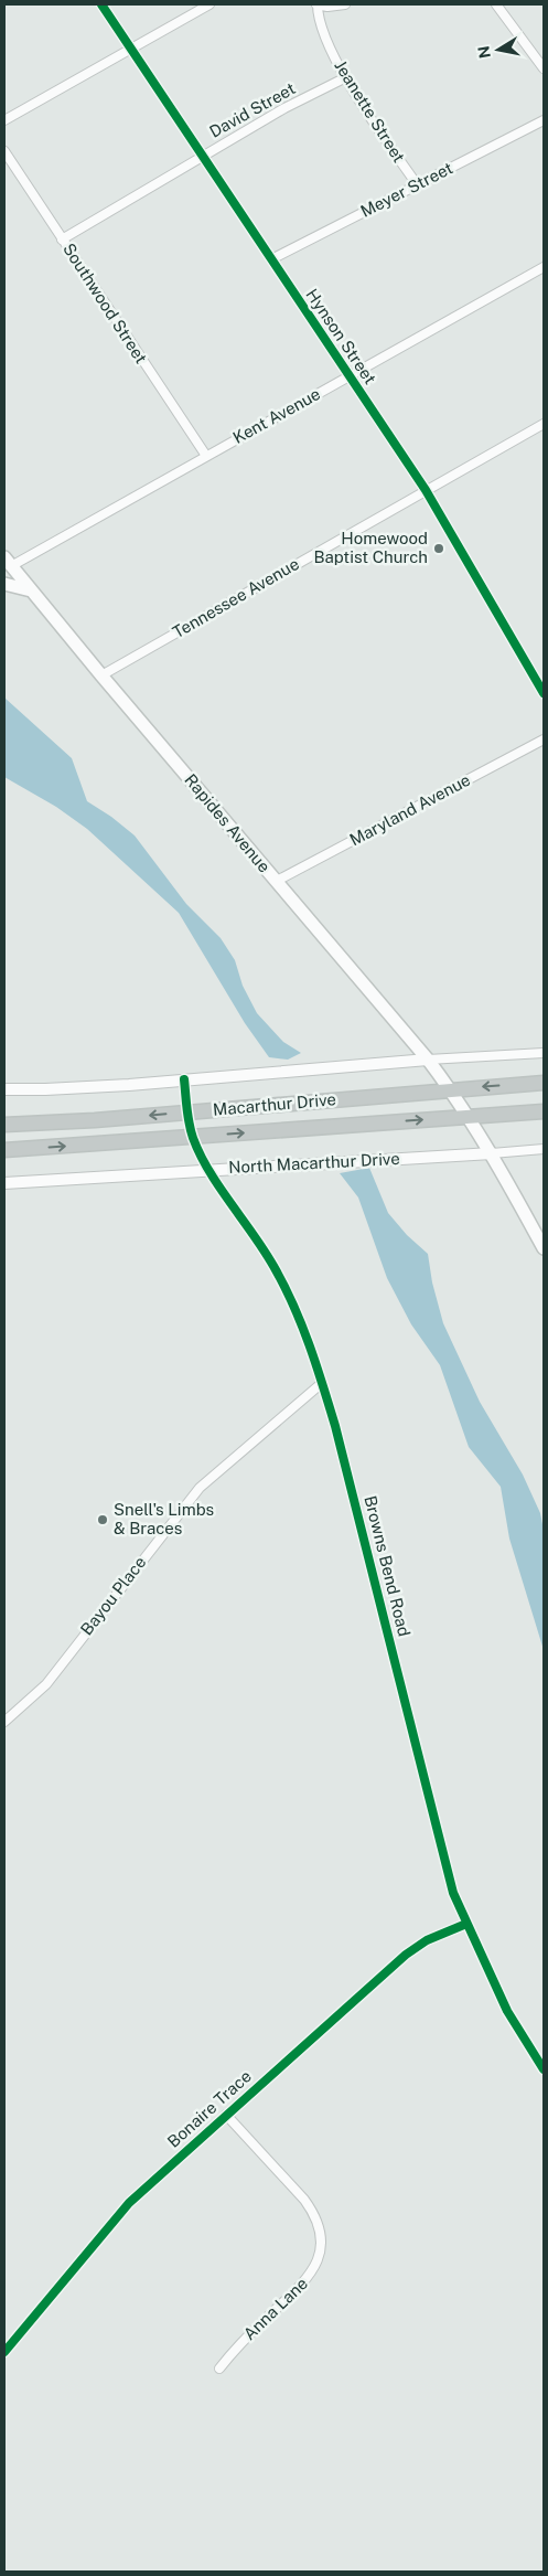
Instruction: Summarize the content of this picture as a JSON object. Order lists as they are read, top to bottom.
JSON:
{
  "streets": {
    "highway": ["Macarthur Drive"],
    "main road": ["Rapides Avenue"],
    "street": [
      "David Street",
      "Jeanette Street",
      "Meyer Street",
      "Southwood Street",
      "Hynson Street",
      "Kent Avenue",
      "Tennessee Avenue",
      "Maryland Avenue",
      "North Macarthur Drive",
      "Browns Bend Road",
      "Bayou Place",
      "Bonaire Trace",
      "Anna Lane"
    ]
  },
  "crossings": [
    ["David Street", "Jeanette Street"],
    ["David Street", "Southwood Street"],
    ["David Street", "Hynson Street"],
    ["Jeanette Street", "Meyer Street"],
    ["Meyer Street", "Hynson Street"],
    ["Southwood Street", "Kent Avenue"],
    ["Hynson Street", "Kent Avenue"],
    ["Hynson Street", "Tennessee Avenue"],
    ["Kent Avenue", "Rapides Avenue"],
    ["Tennessee Avenue", "Rapides Avenue"],
    ["Maryland Avenue", "Rapides Avenue"],
    ["Rapides Avenue", "Macarthur Drive"],
    ["Rapides Avenue", "North Macarthur Drive"],
    ["Macarthur Drive", "Browns Bend Road"],
    ["North Macarthur Drive", "Browns Bend Road"],
    ["Browns Bend Road", "Bayou Place"],
    ["Browns Bend Road", "Bonaire Trace"],
    ["Bonaire Trace", "Anna Lane"]
  ],
  "places": ["Homewood Baptist Church", "Snell's Limbs & Braces"],
  "north": "left"
}
